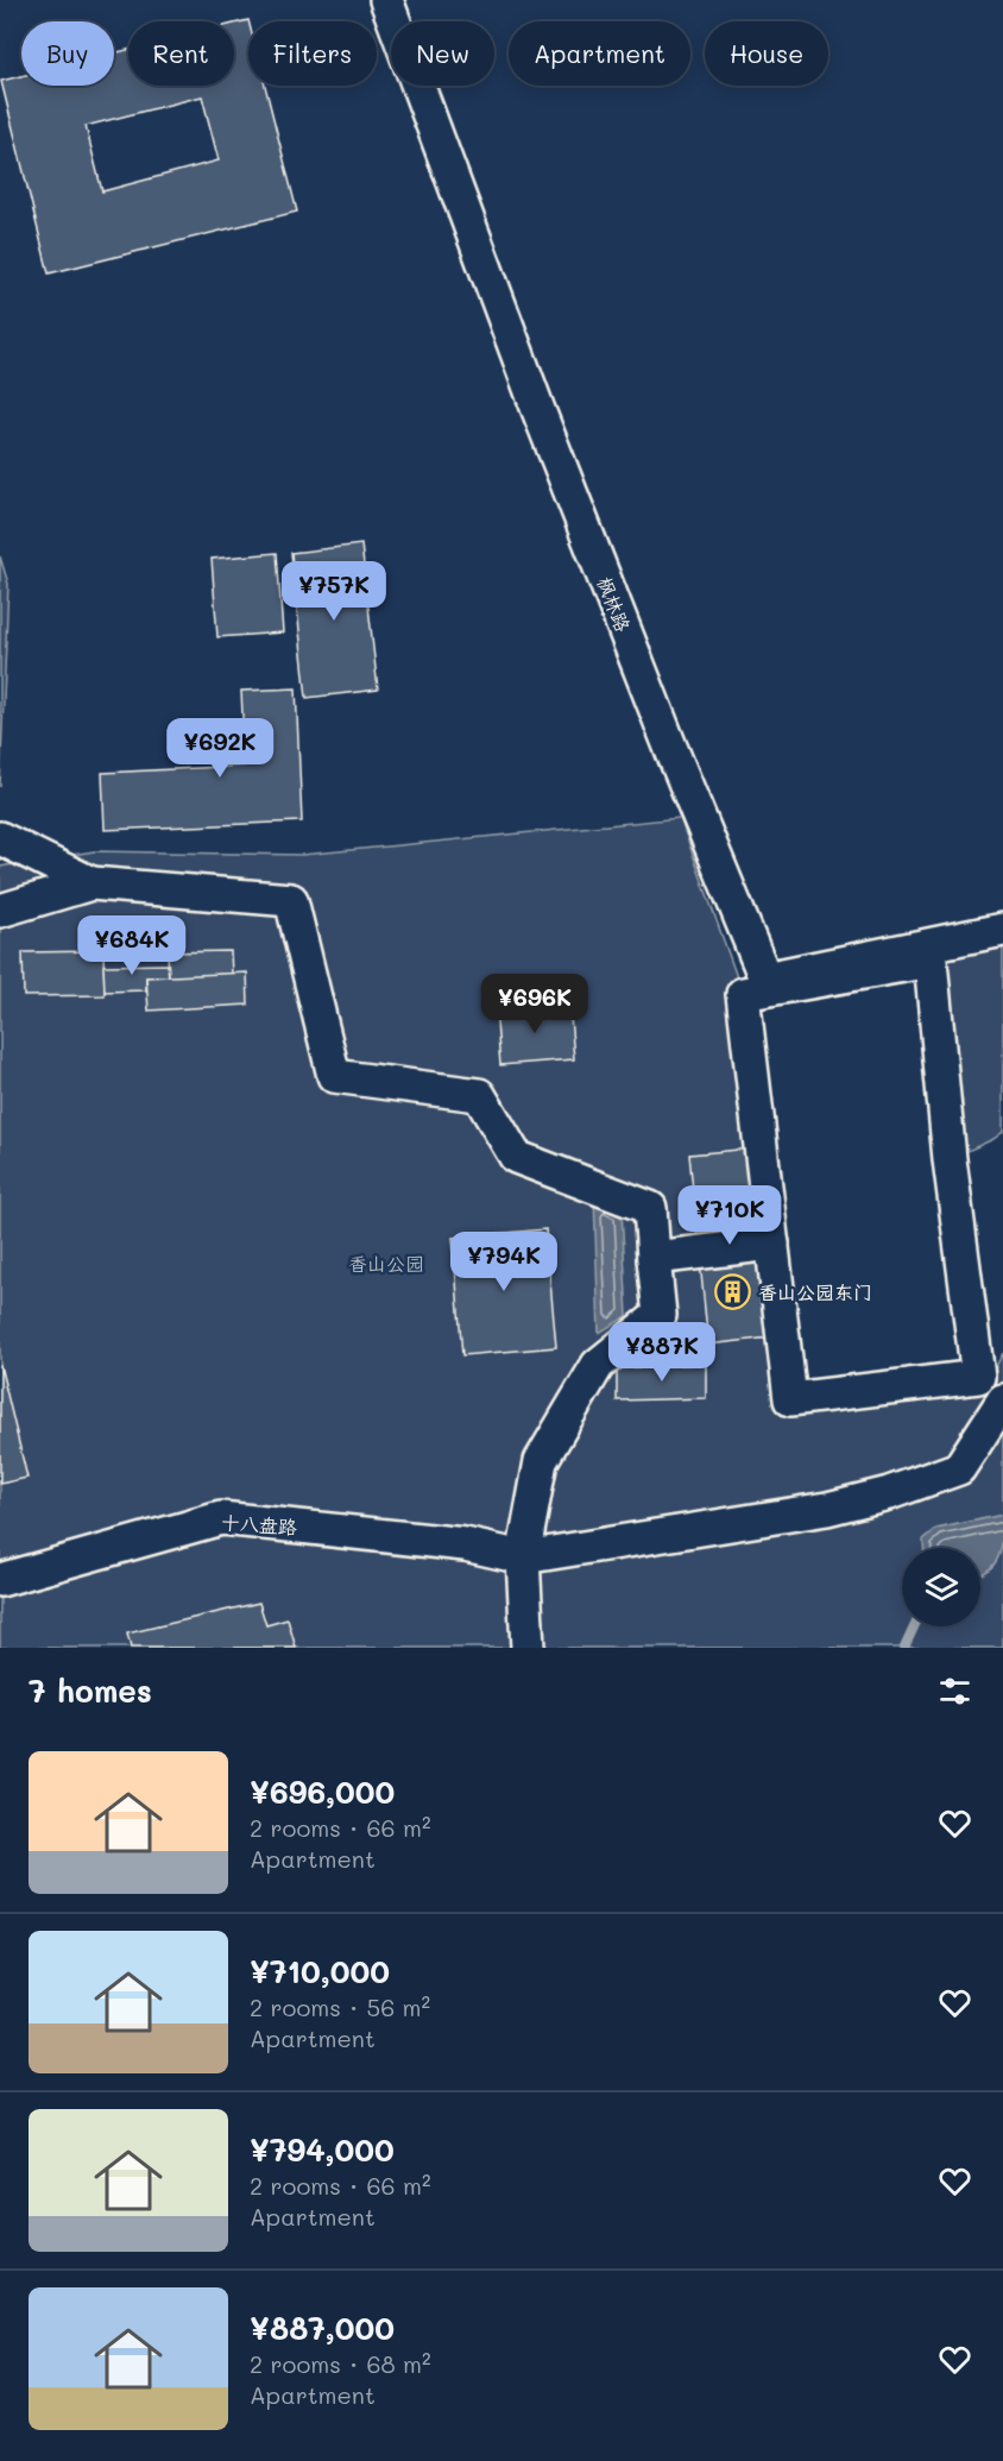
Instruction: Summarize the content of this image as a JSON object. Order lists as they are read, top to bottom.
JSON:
{
  "streets": {
    "street": ["枫林路", "十八盘路"]
  },
  "parks": ["香山公园"],
  "places": {
    "building": ["香山公园东门"]
  },
  "page": {
    "chip": [
      "Buy",
      "Rent",
      "Filters",
      "New",
      "Apartment",
      "House"
    ],
    "price": [
      "¥757K",
      "¥692K",
      "¥684K",
      "¥696K",
      "¥710K",
      "¥794K",
      "¥887K"
    ],
    "heading": "7 homes",
    "list": [
      {
        "name": "¥696,000",
        "note": "2 rooms · 66 m² · Apartment"
      },
      {
        "name": "¥710,000",
        "note": "2 rooms · 56 m² · Apartment"
      },
      {
        "name": "¥794,000",
        "note": "2 rooms · 66 m² · Apartment"
      },
      {
        "name": "¥887,000",
        "note": "2 rooms · 68 m² · Apartment"
      }
    ]
  }
}
